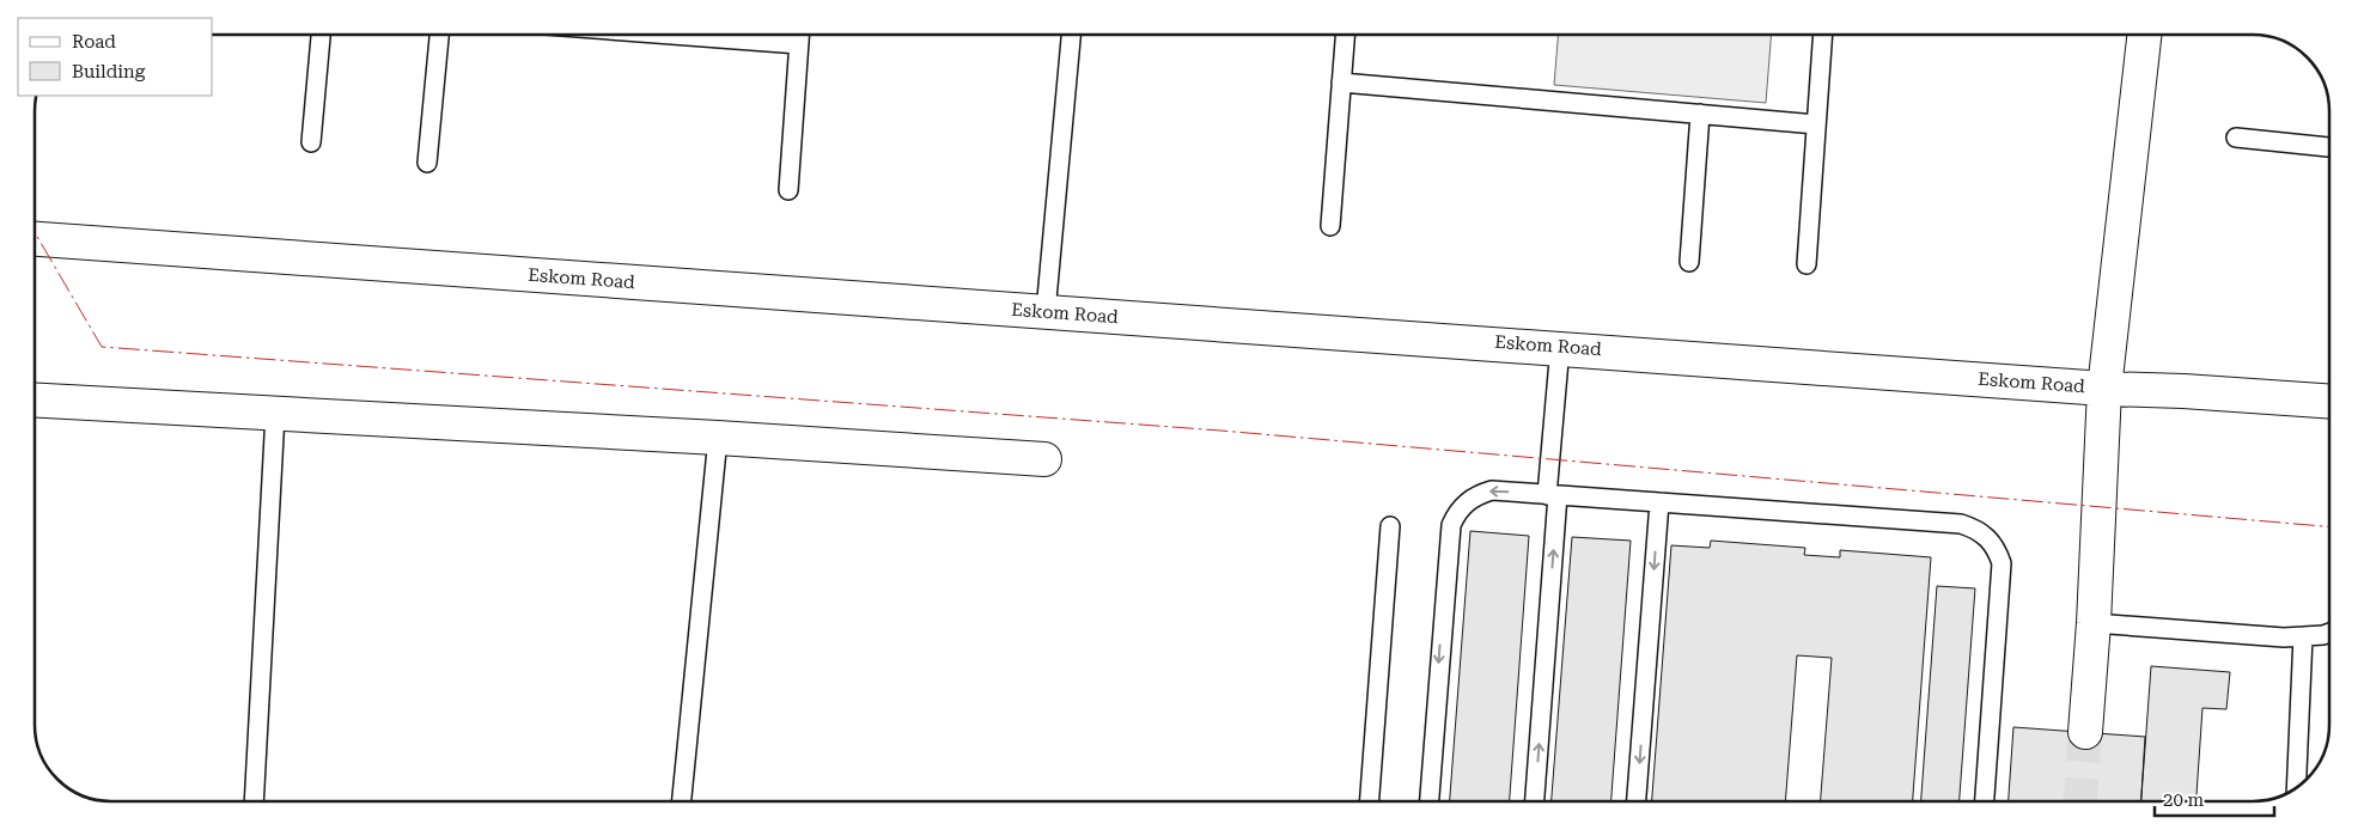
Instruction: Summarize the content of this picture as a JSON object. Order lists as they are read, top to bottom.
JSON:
{
  "streets": {
    "street": ["Eskom Road"]
  },
  "legend": ["Road", "Building"],
  "scale_bar": "20 m"
}
